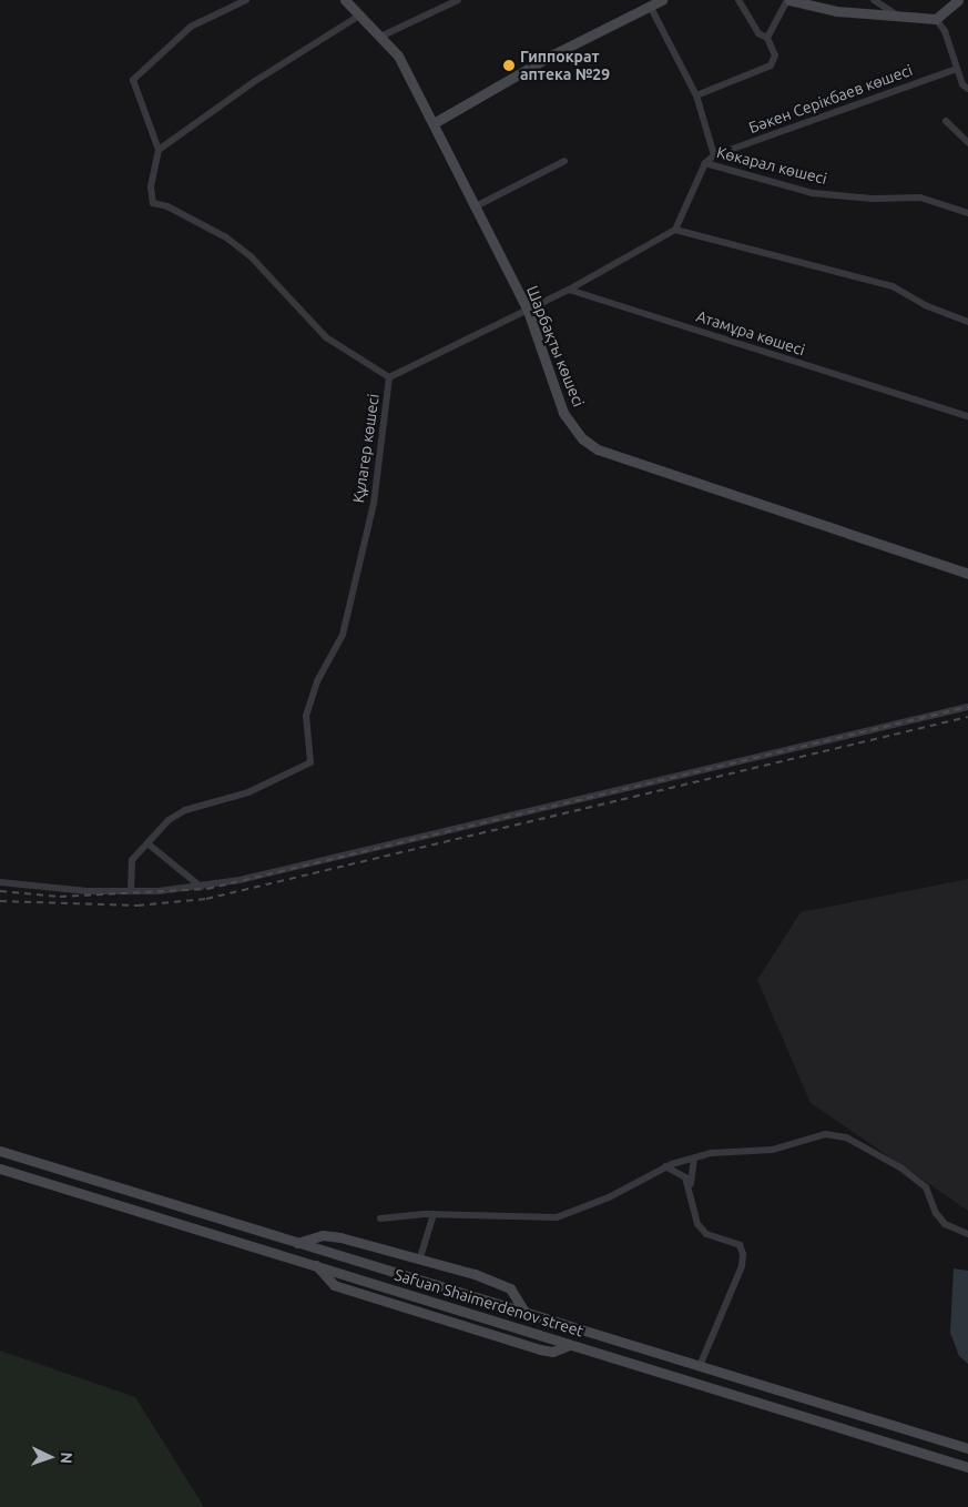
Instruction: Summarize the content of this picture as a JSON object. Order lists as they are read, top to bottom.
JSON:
{
  "streets": {
    "main road": ["Шарбақты көшесі", "Safuan Shaimerdenov street"],
    "street": [
      "Бәкен Серікбаев көшесі",
      "Көкарал көшесі",
      "Атамұра көшесі",
      "Құлагер көшесі"
    ]
  },
  "crossings": [
    ["Бәкен Серікбаев көшесі", "Көкарал көшесі"],
    ["Шарбақты көшесі", "Құлагер көшесі"]
  ],
  "places": ["Гиппократ аптека №29"],
  "north": "right"
}
